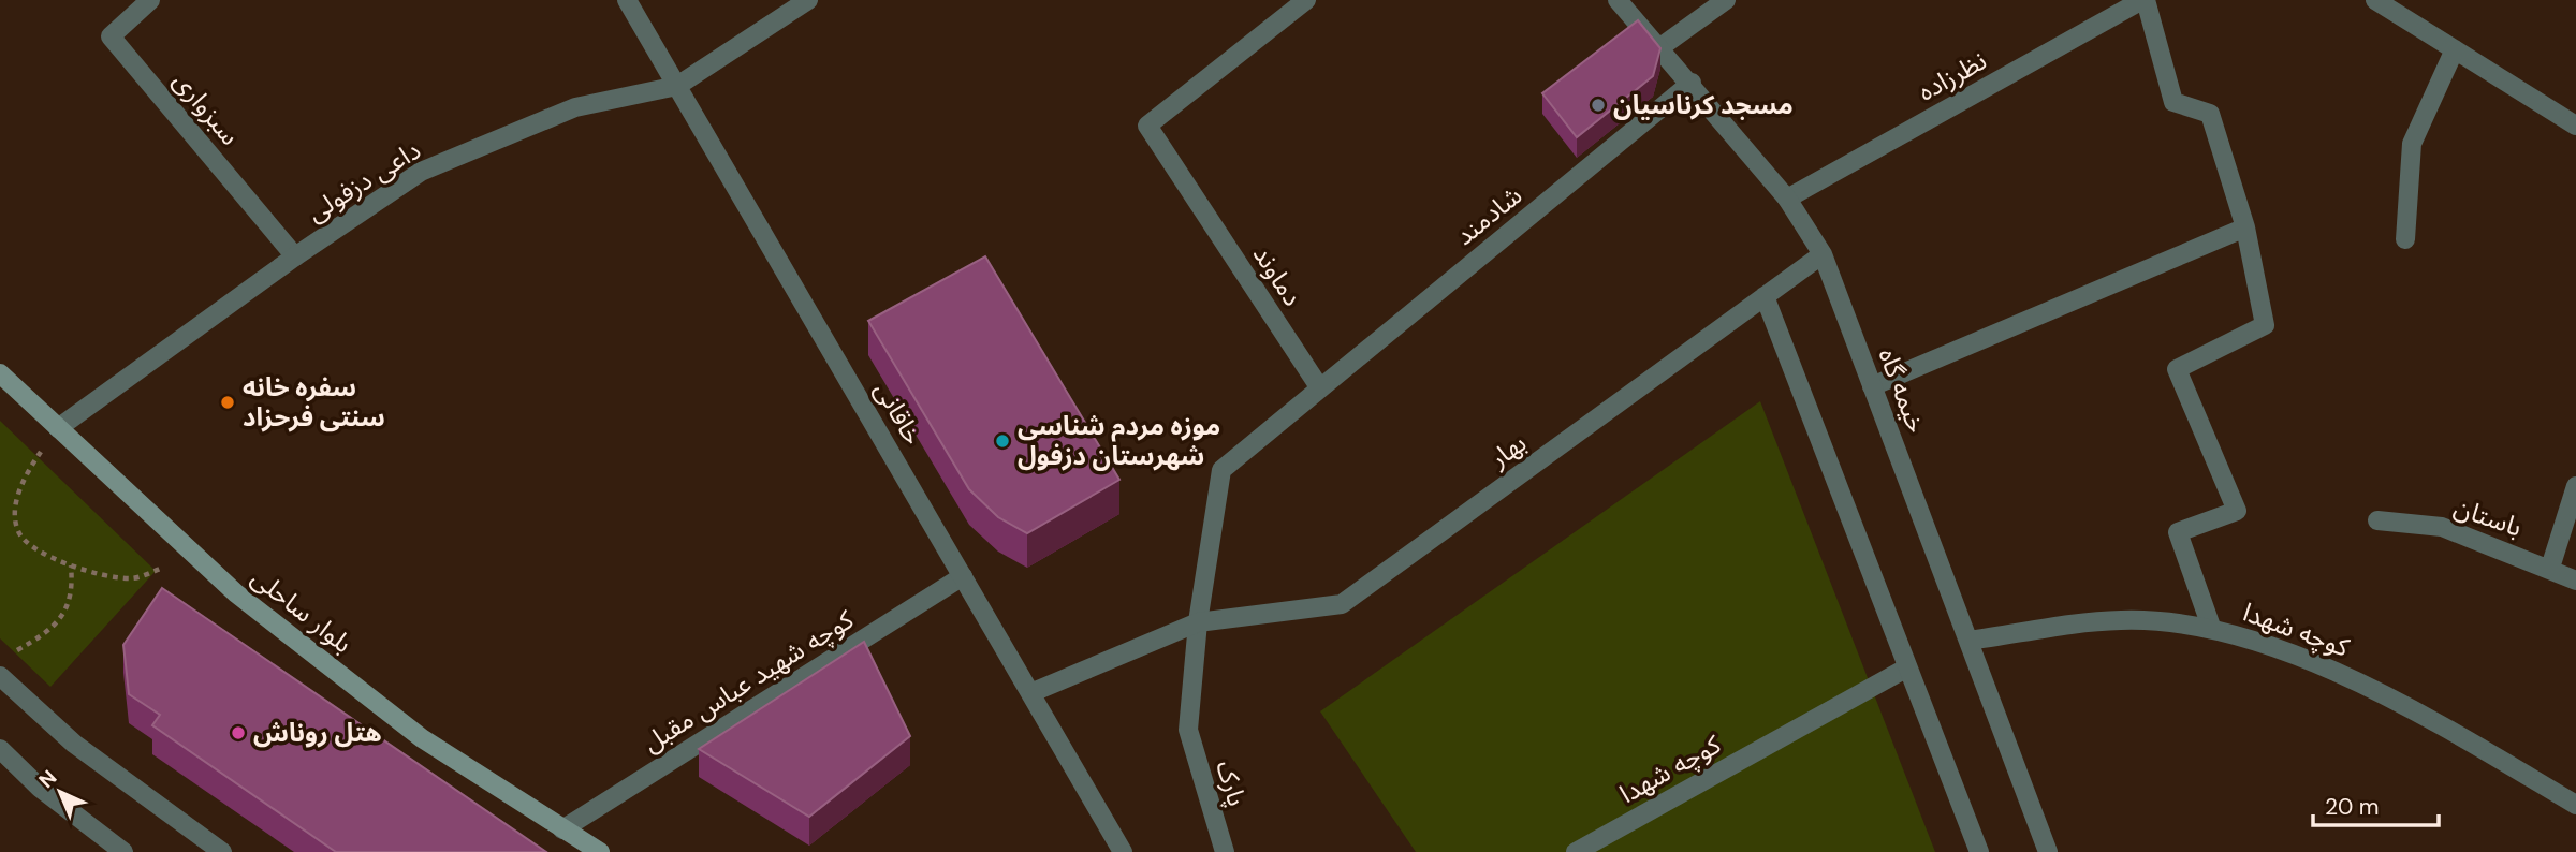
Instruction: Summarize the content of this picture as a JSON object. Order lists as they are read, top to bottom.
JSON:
{
  "streets": {
    "main road": ["بلوار ساحلی"],
    "street": [
      "نظرزاده",
      "سبزواری",
      "داعی دزفولی",
      "شادمند",
      "دماوند",
      "خیمه گاه",
      "خاقانی",
      "بهار",
      "باستان",
      "کوچه شهدا",
      "کوچه شهید عباس مقبل",
      "پارک"
    ]
  },
  "crossings": [
    ["نظرزاده", "خیمه گاه"],
    ["سبزواری", "داعی دزفولی"],
    ["داعی دزفولی", "خاقانی"],
    ["داعی دزفولی", "بلوار ساحلی"],
    ["شادمند", "دماوند"],
    ["شادمند", "خیمه گاه"],
    ["خیمه گاه", "بهار"],
    ["خیمه گاه", "کوچه شهدا"],
    ["خاقانی", "بهار"],
    ["خاقانی", "کوچه شهید عباس مقبل"],
    ["بهار", "پارک"],
    ["بلوار ساحلی", "کوچه شهید عباس مقبل"]
  ],
  "places": [
    "مسجد کرناسیان",
    "سفره خانه سنتی فرحزاد",
    "موزه مردم شناسی شهرستان دزفول",
    "هتل روناش"
  ],
  "scale_bar": "20 m",
  "north": "top left"
}
